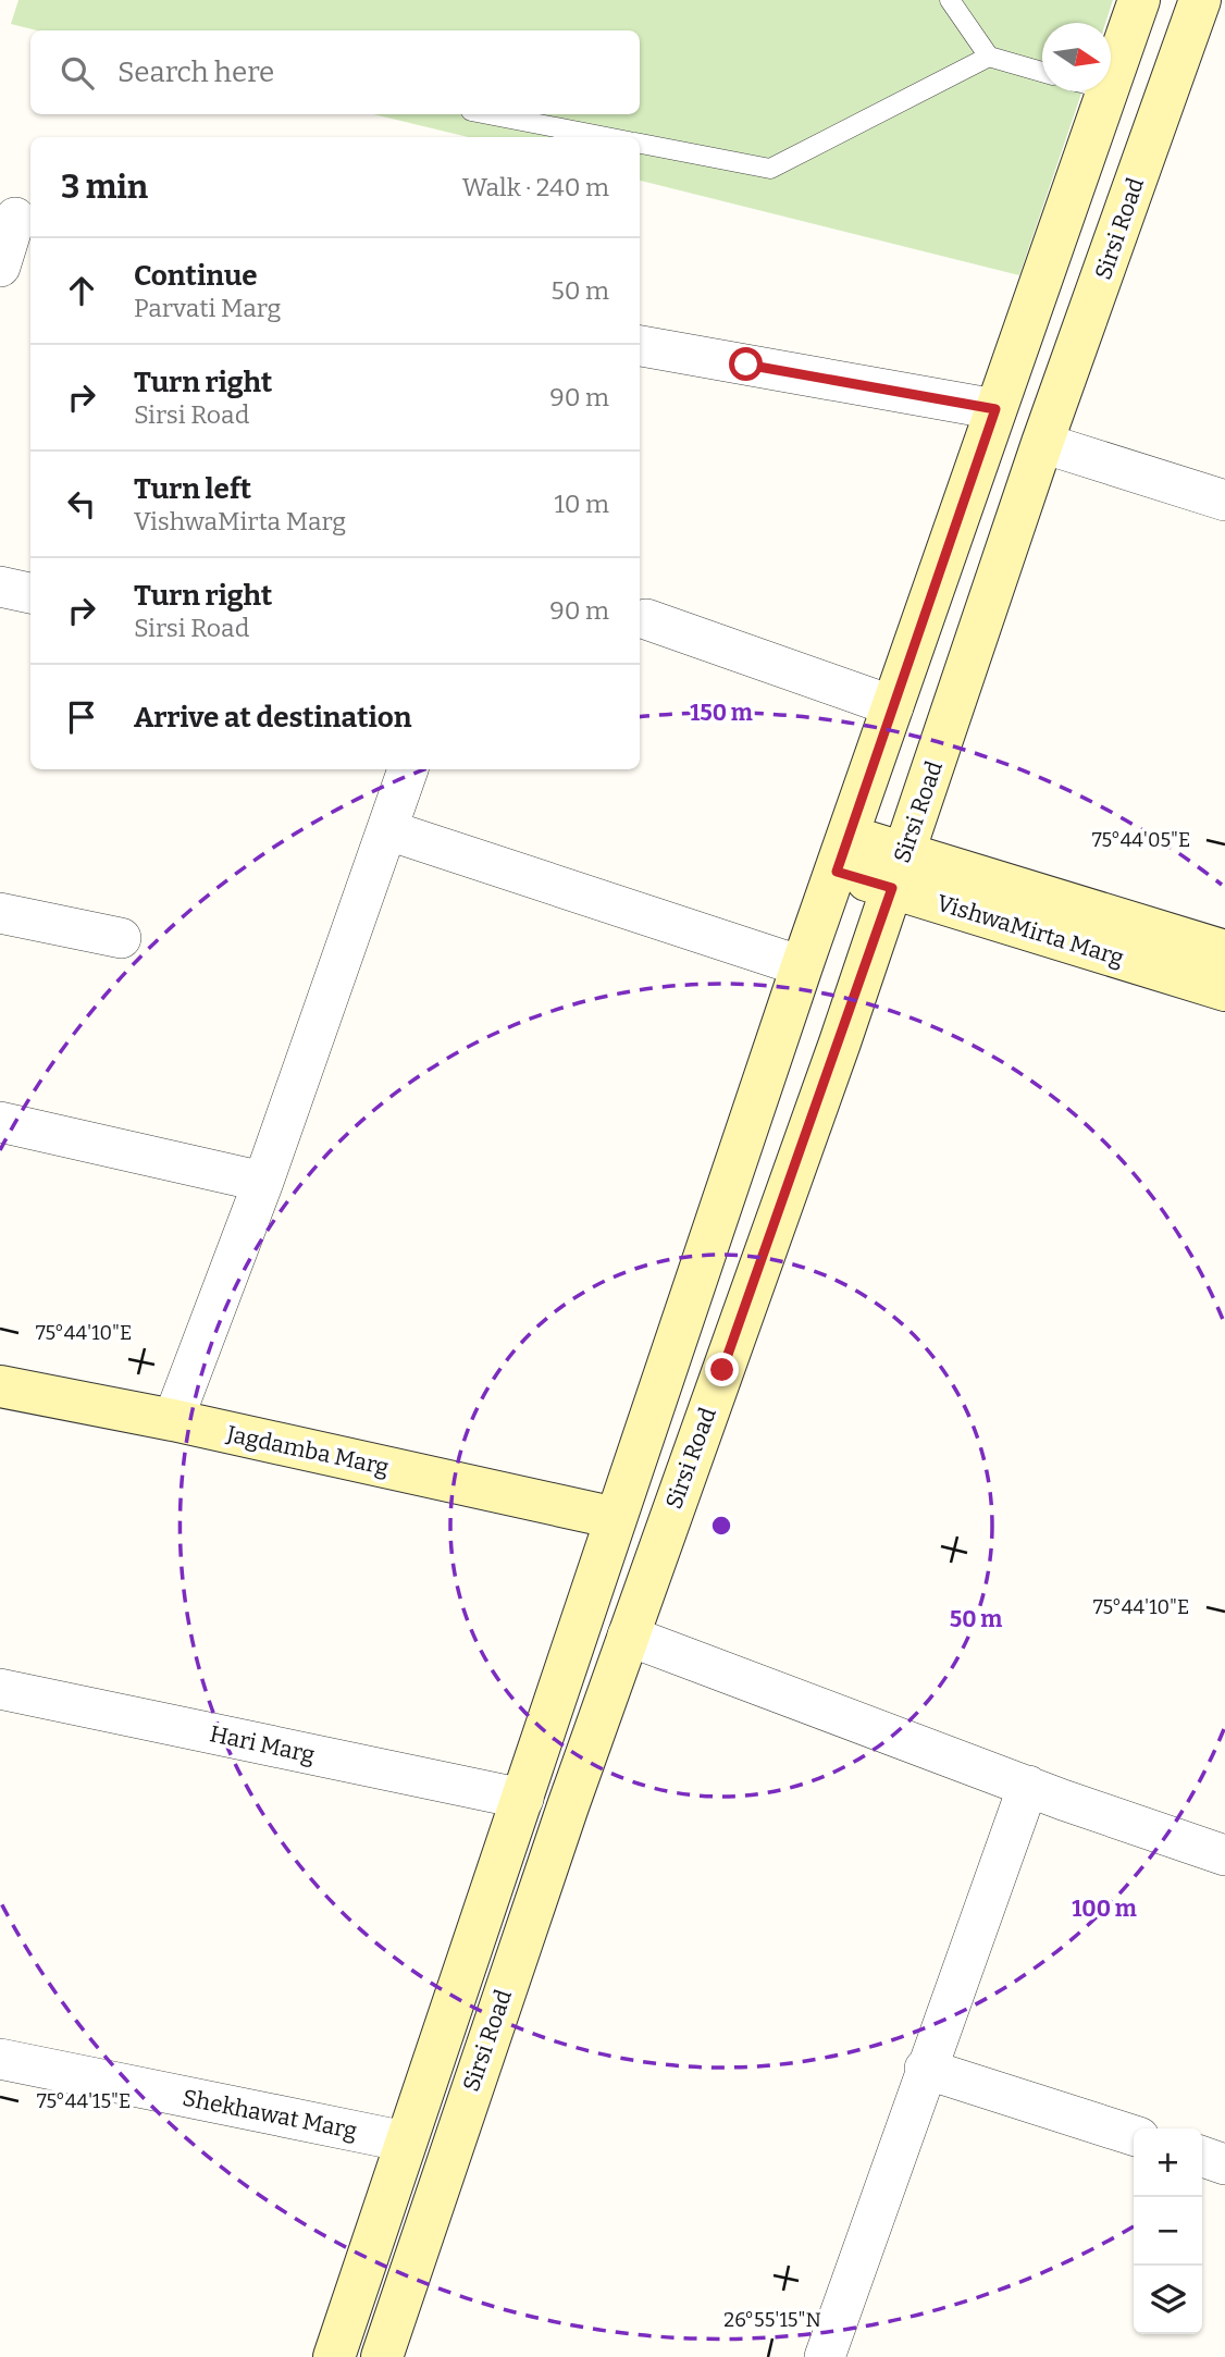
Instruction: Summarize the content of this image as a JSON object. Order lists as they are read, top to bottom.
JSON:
{
  "streets": {
    "main road": ["Sirsi Road", "VishwaMirta Marg", "Jagdamba Marg"],
    "street": ["Hari Marg", "Shekhawat Marg"]
  },
  "crossings": [
    ["Sirsi Road", "VishwaMirta Marg"],
    ["Sirsi Road", "Jagdamba Marg"],
    ["Sirsi Road", "Hari Marg"],
    ["Sirsi Road", "Shekhawat Marg"]
  ],
  "north": "right",
  "page": {
    "search": "Search here",
    "heading": ["3 min", "Walk · 240 m"],
    "list": [
      ["Continue", "Parvati Marg", "50 m"],
      ["Turn right", "Sirsi Road", "90 m"],
      ["Turn left", "VishwaMirta Marg", "10 m"],
      ["Turn right", "Sirsi Road", "90 m"],
      "Arrive at destination"
    ],
    "map_buttons": ["+", "−"]
  },
  "coordinates": [
    "75°44'05\"E",
    "75°44'10\"E",
    "75°44'15\"E",
    "26°55'15\"N"
  ],
  "rings": ["150 m", "50 m", "100 m"]
}
